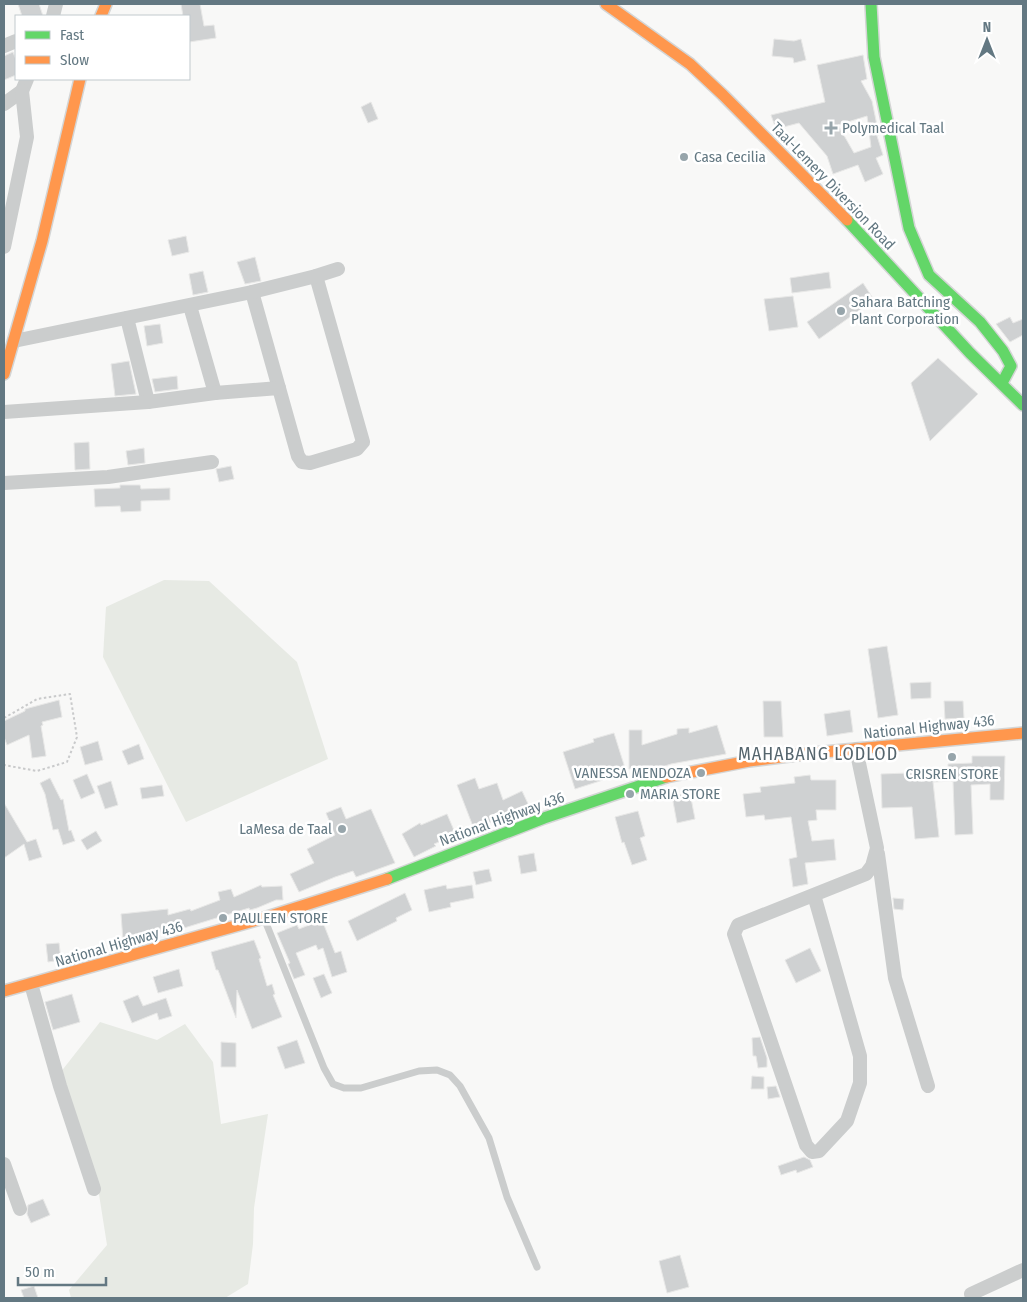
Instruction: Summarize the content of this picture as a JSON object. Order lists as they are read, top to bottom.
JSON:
{
  "streets": {
    "main road": ["Taal-Lemery Diversion Road", "National Highway 436"]
  },
  "districts": ["MAHABANG LODLOD"],
  "places": {
    "health": ["Polymedical Taal"],
    "other": [
      "Casa Cecilia",
      "Sahara Batching Plant Corporation",
      "CRISREN STORE",
      "VANESSA MENDOZA",
      "MARIA STORE",
      "LaMesa de Taal",
      "PAULEEN STORE"
    ]
  },
  "legend": ["Fast", "Slow"],
  "scale_bar": "50 m",
  "north": "top"
}
